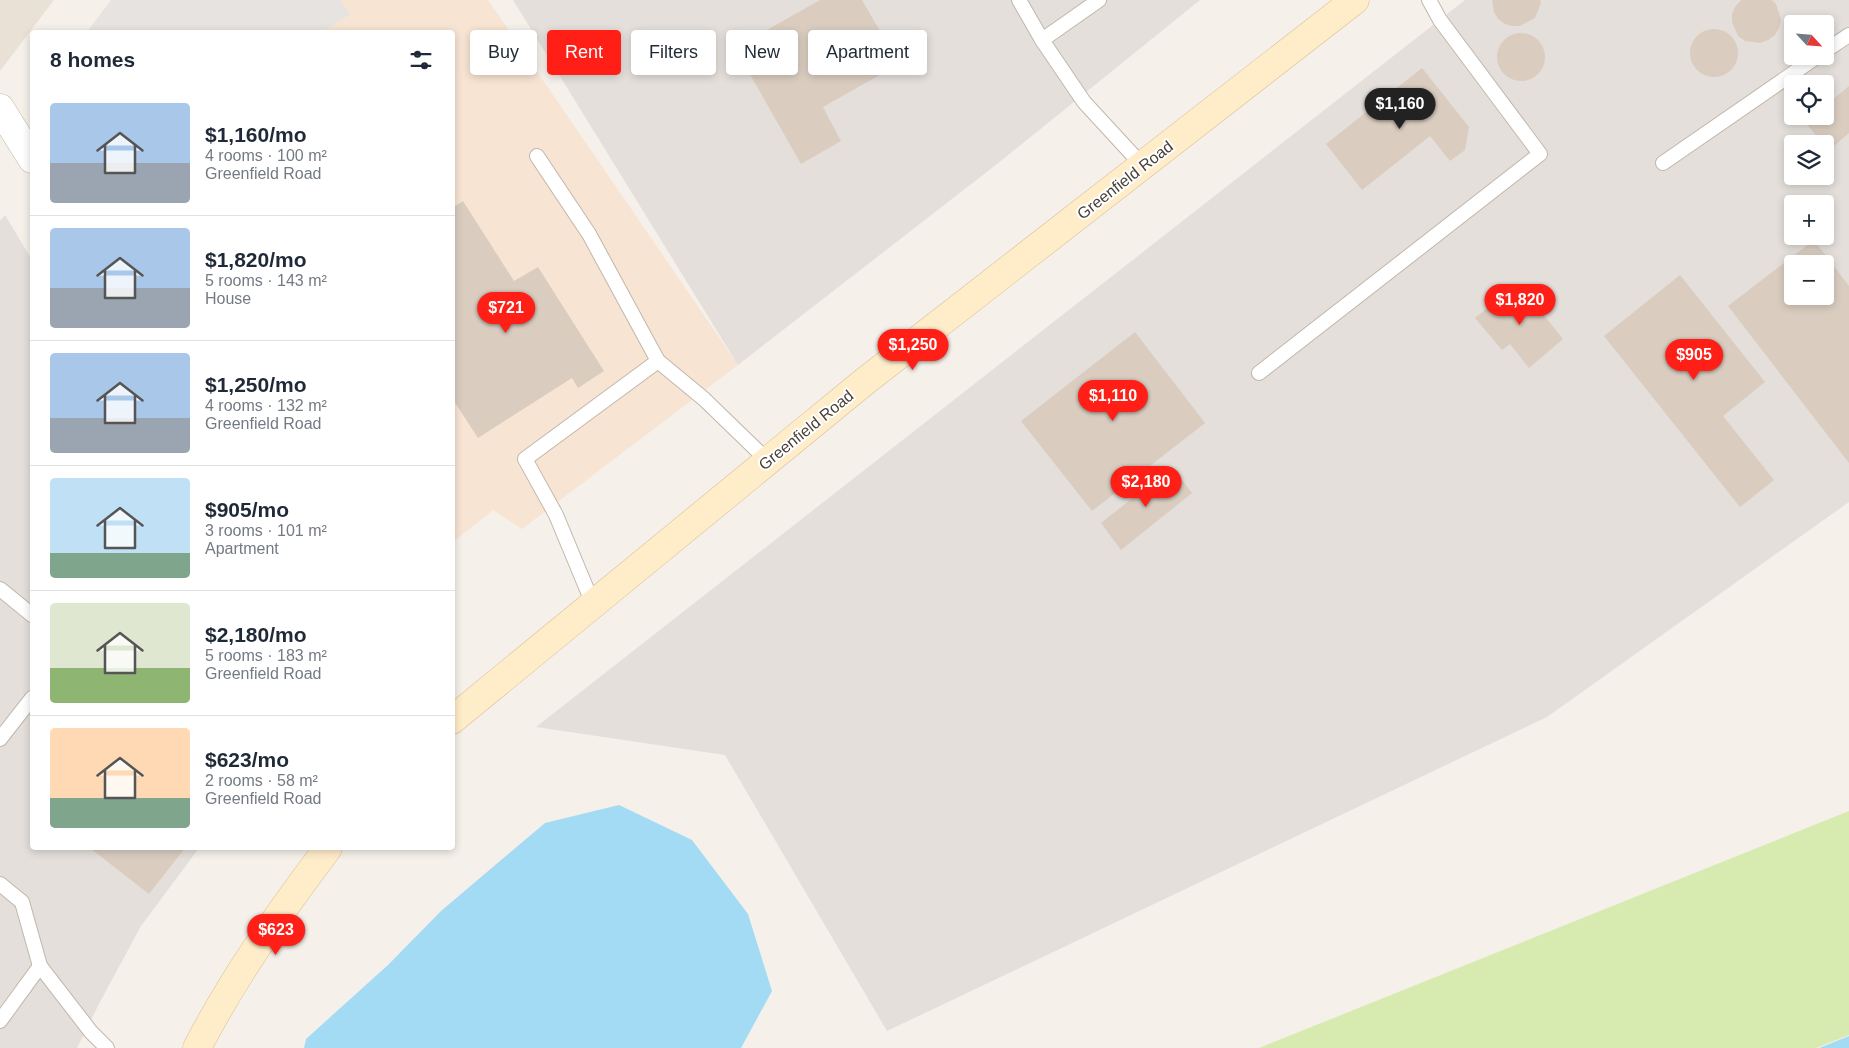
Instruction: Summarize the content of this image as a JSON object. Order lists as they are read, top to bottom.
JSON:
{
  "streets": {
    "main road": ["Greenfield Road"]
  },
  "north": "bottom right",
  "page": {
    "map_buttons": ["+", "−"],
    "chip": [
      "Buy",
      "Rent",
      "Filters",
      "New",
      "Apartment"
    ],
    "heading": "8 homes",
    "price": [
      "$1,160",
      "$1,820",
      "$721",
      "$1,250",
      "$905",
      "$1,110",
      "$2,180",
      "$623"
    ],
    "list": [
      {
        "name": "$1,160/mo",
        "note": "4 rooms · 100 m² · Greenfield Road"
      },
      {
        "name": "$1,820/mo",
        "note": "5 rooms · 143 m² · House"
      },
      {
        "name": "$1,250/mo",
        "note": "4 rooms · 132 m² · Greenfield Road"
      },
      {
        "name": "$905/mo",
        "note": "3 rooms · 101 m² · Apartment"
      },
      {
        "name": "$2,180/mo",
        "note": "5 rooms · 183 m² · Greenfield Road"
      },
      {
        "name": "$623/mo",
        "note": "2 rooms · 58 m² · Greenfield Road"
      }
    ]
  }
}
